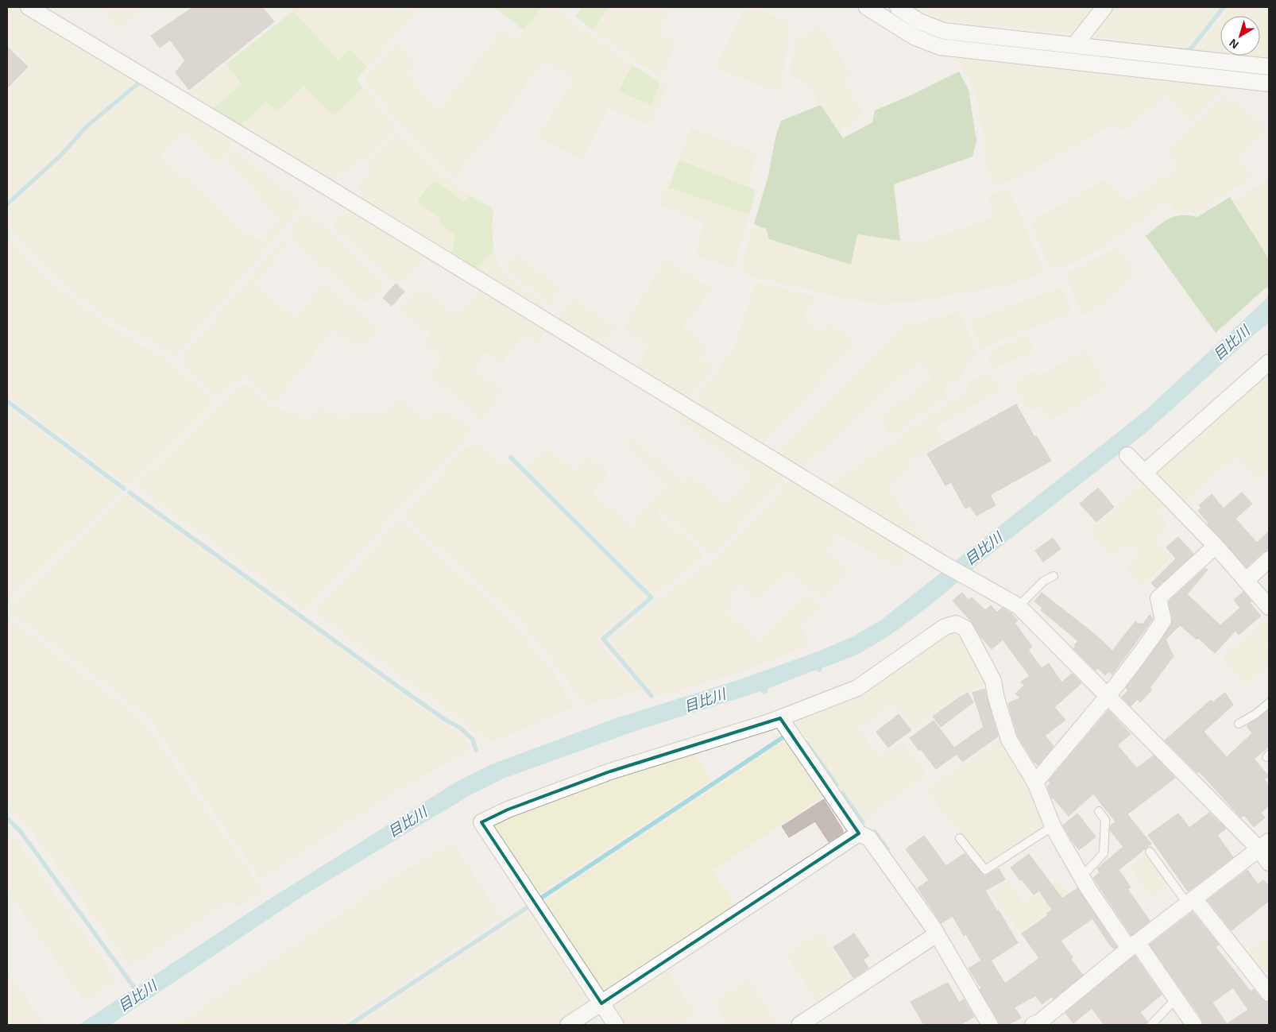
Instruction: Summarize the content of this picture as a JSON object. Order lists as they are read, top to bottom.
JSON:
{
  "water": ["目比川"],
  "north": "bottom left"
}
